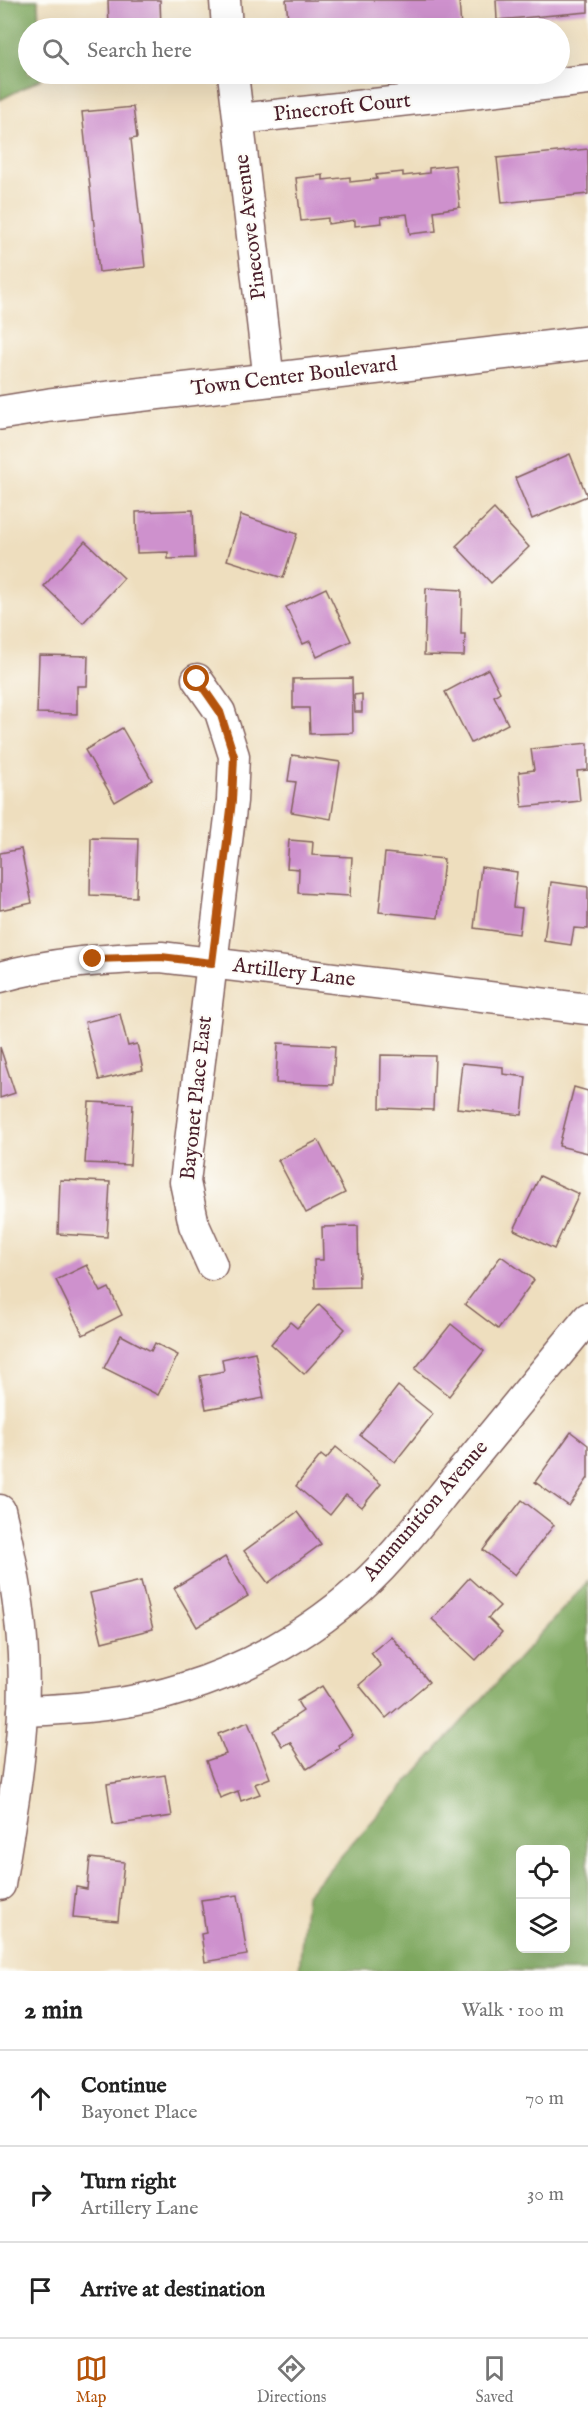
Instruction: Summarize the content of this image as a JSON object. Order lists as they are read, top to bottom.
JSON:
{
  "streets": {
    "street": [
      "Pinecroft Court",
      "Pinecove Avenue",
      "Town Center Boulevard",
      "Artillery Lane",
      "Bayonet Place East",
      "Ammunition Avenue"
    ]
  },
  "crossings": [
    ["Pinecroft Court", "Pinecove Avenue"],
    ["Pinecove Avenue", "Town Center Boulevard"],
    ["Artillery Lane", "Bayonet Place East"]
  ],
  "page": {
    "search": "Search here",
    "heading": ["2 min", "Walk · 100 m"],
    "list": [
      ["Continue", "Bayonet Place", "70 m"],
      ["Turn right", "Artillery Lane", "30 m"],
      "Arrive at destination"
    ],
    "nav": ["Map", "Directions", "Saved"]
  }
}
